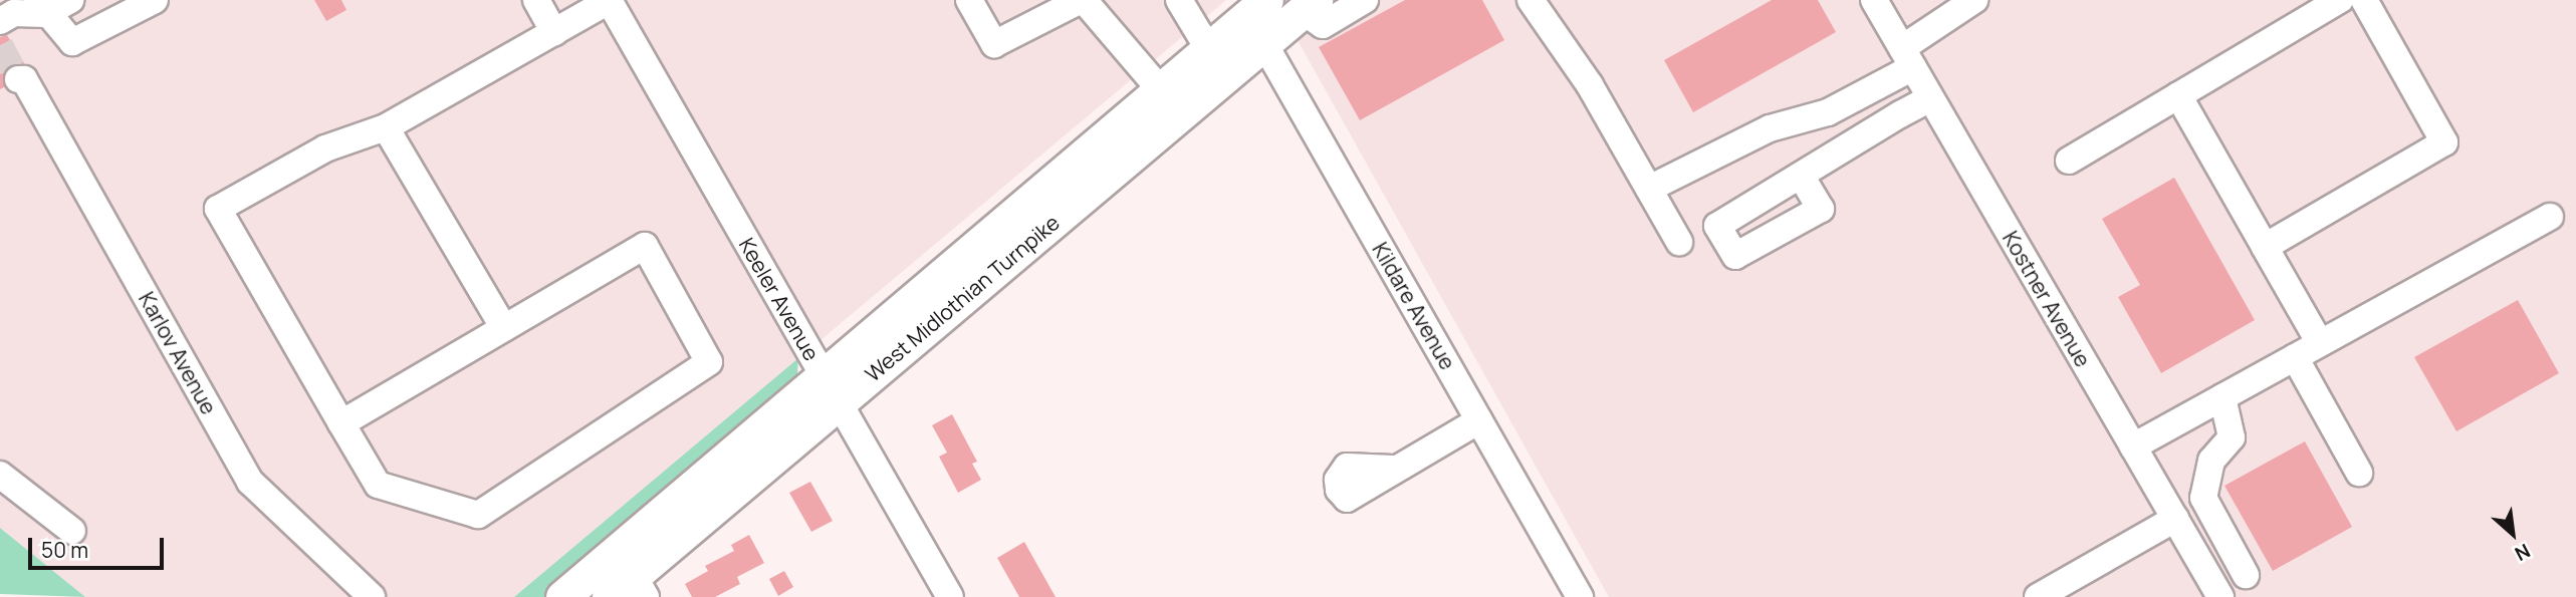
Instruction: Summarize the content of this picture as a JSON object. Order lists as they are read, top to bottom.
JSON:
{
  "streets": {
    "main road": ["West Midlothian Turnpike"],
    "street": [
      "Keeler Avenue",
      "Kostner Avenue",
      "Kildare Avenue",
      "Karlov Avenue"
    ]
  },
  "crossings": [
    ["West Midlothian Turnpike", "Keeler Avenue"],
    ["West Midlothian Turnpike", "Kildare Avenue"]
  ],
  "scale_bar": "50 m",
  "north": "bottom right"
}
